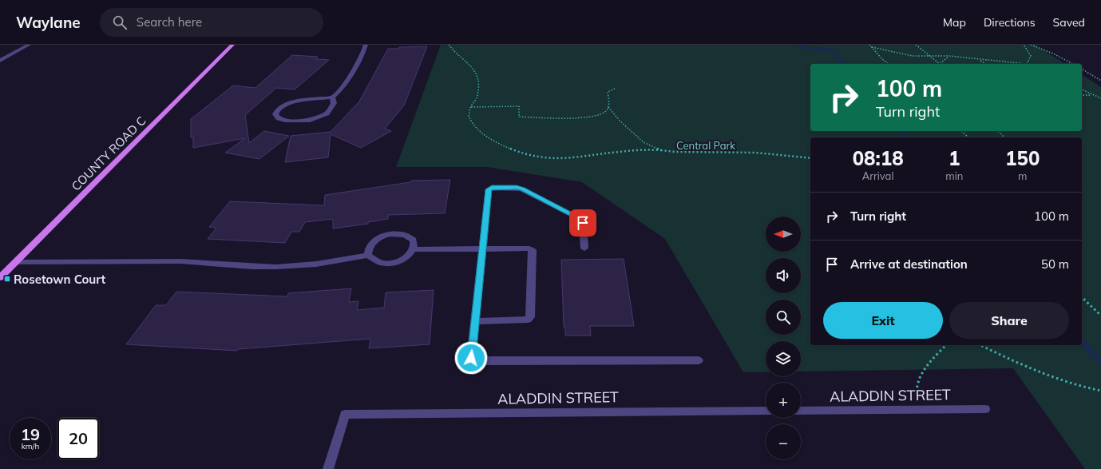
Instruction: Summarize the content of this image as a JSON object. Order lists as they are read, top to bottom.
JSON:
{
  "streets": {
    "main road": ["COUNTY ROAD C"],
    "street": ["ALADDIN STREET"]
  },
  "parks": ["Central Park"],
  "places": {
    "transit": ["Rosetown Court"]
  },
  "north": "left",
  "page": {
    "header": "Waylane",
    "search": "Search here",
    "nav": ["Map", "Directions", "Saved"],
    "turn": ["100 m", "Turn right"],
    "eta": [
      "08:18",
      "Arrival",
      "1",
      "min",
      "150",
      "m"
    ],
    "list": [
      {
        "name": "Turn right",
        "value": "100 m"
      },
      {
        "name": "Arrive at destination",
        "value": "50 m"
      }
    ],
    "map_buttons": ["+", "−"],
    "buttons": ["Exit", "Share"],
    "speed": "19 km/h",
    "limit": "20"
  }
}
